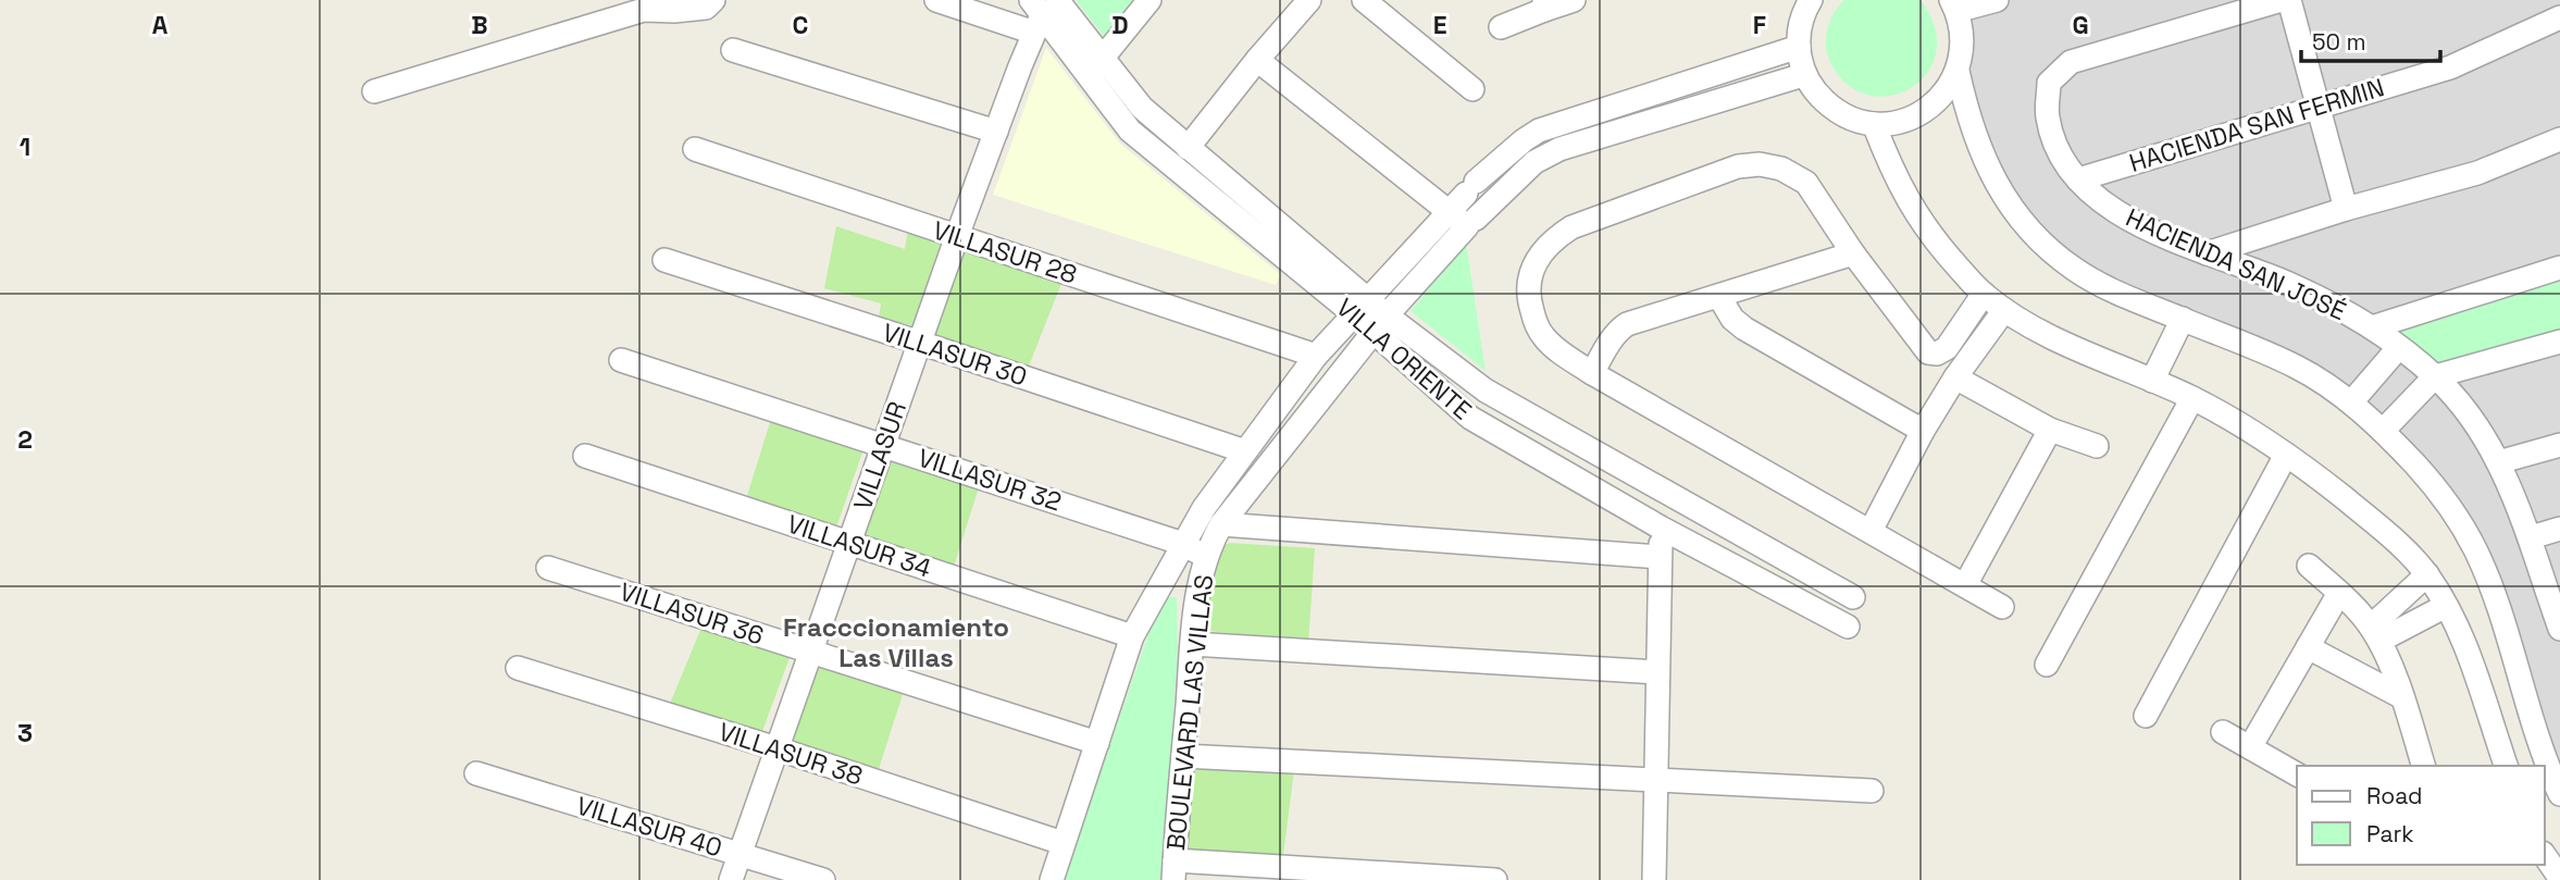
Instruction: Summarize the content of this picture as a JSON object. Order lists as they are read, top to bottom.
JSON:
{
  "streets": {
    "street": [
      "HACIENDA SAN FERMIN",
      "VILLASUR 28",
      "HACIENDA SAN JOSÉ",
      "VILLASUR 30",
      "VILLA ORIENTE",
      "VILLASUR",
      "VILLASUR 32",
      "VILLASUR 34",
      "VILLASUR 36",
      "BOULEVARD LAS VILLAS",
      "VILLASUR 38",
      "VILLASUR 40"
    ]
  },
  "crossings": [
    ["HACIENDA SAN FERMIN", "HACIENDA SAN JOSÉ"],
    ["VILLASUR 28", "VILLASUR"],
    ["VILLASUR 28", "BOULEVARD LAS VILLAS"],
    ["VILLASUR 30", "VILLASUR"],
    ["VILLASUR 30", "BOULEVARD LAS VILLAS"],
    ["VILLA ORIENTE", "VILLASUR"],
    ["VILLA ORIENTE", "BOULEVARD LAS VILLAS"],
    ["VILLASUR", "VILLASUR 32"],
    ["VILLASUR", "VILLASUR 34"],
    ["VILLASUR", "VILLASUR 36"],
    ["VILLASUR", "VILLASUR 38"],
    ["VILLASUR", "VILLASUR 40"],
    ["VILLASUR 32", "BOULEVARD LAS VILLAS"],
    ["VILLASUR 34", "BOULEVARD LAS VILLAS"],
    ["VILLASUR 36", "BOULEVARD LAS VILLAS"],
    ["BOULEVARD LAS VILLAS", "VILLASUR 38"]
  ],
  "districts": ["Fracccionamiento Las Villas"],
  "legend": ["Road", "Park"],
  "scale_bar": "50 m",
  "grid": {
    "columns": [
      "A",
      "B",
      "C",
      "D",
      "E",
      "F",
      "G"
    ],
    "rows": ["1", "2", "3"]
  }
}
